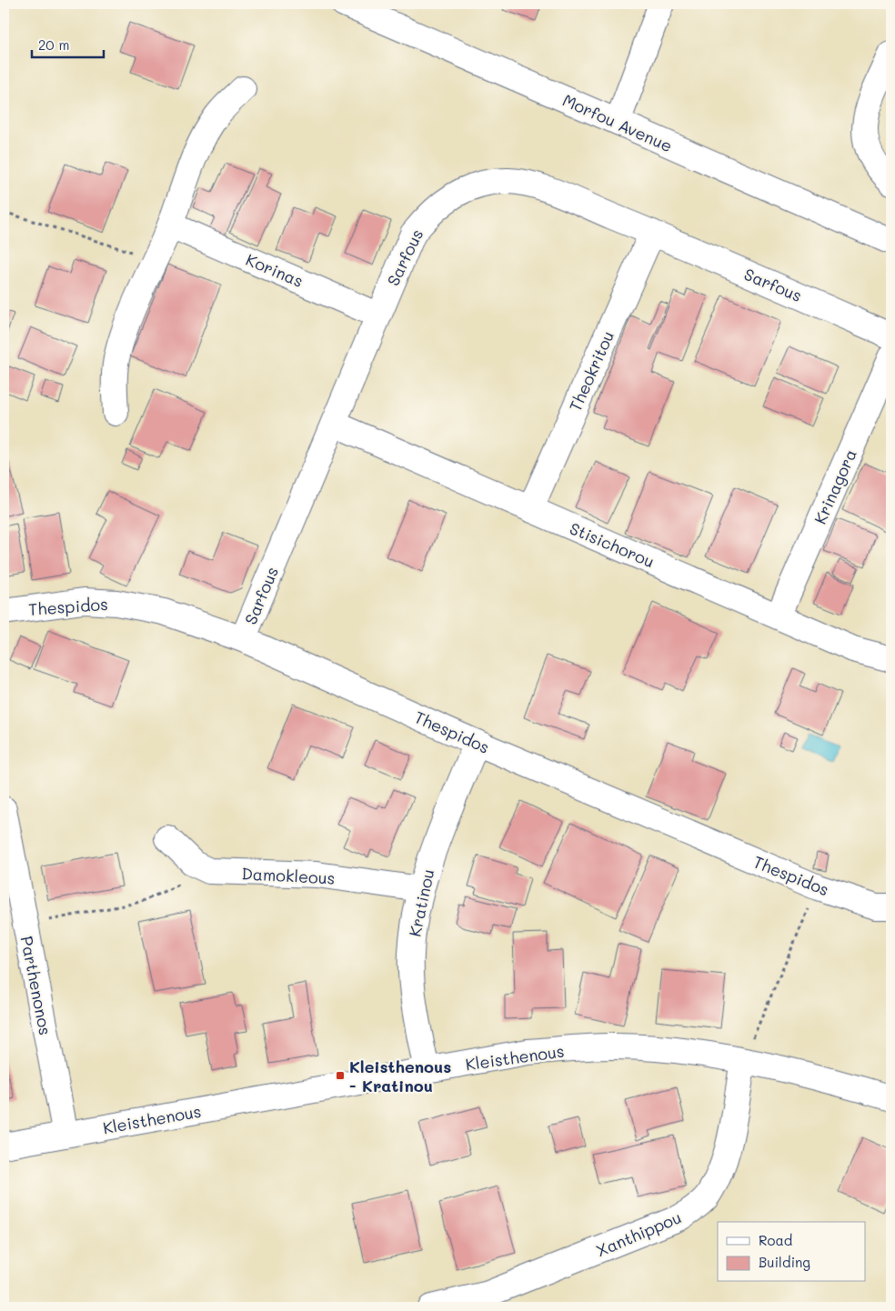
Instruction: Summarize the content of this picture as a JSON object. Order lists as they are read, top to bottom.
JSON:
{
  "streets": {
    "street": [
      "Morfou Avenue",
      "Sarfous",
      "Korinas",
      "Theokritou",
      "Krinagora",
      "Stisichorou",
      "Thespidos",
      "Damokleous",
      "Kratinou",
      "Parthenonos",
      "Kleisthenous",
      "Xanthippou"
    ]
  },
  "crossings": [
    ["Sarfous", "Korinas"],
    ["Sarfous", "Theokritou"],
    ["Sarfous", "Stisichorou"],
    ["Sarfous", "Thespidos"],
    ["Theokritou", "Stisichorou"],
    ["Krinagora", "Stisichorou"],
    ["Thespidos", "Kratinou"],
    ["Damokleous", "Kratinou"],
    ["Kratinou", "Kleisthenous"],
    ["Parthenonos", "Kleisthenous"],
    ["Kleisthenous", "Xanthippou"]
  ],
  "places": {
    "transit": ["Kleisthenous - Kratinou"]
  },
  "legend": ["Road", "Building"],
  "scale_bar": "20 m"
}
